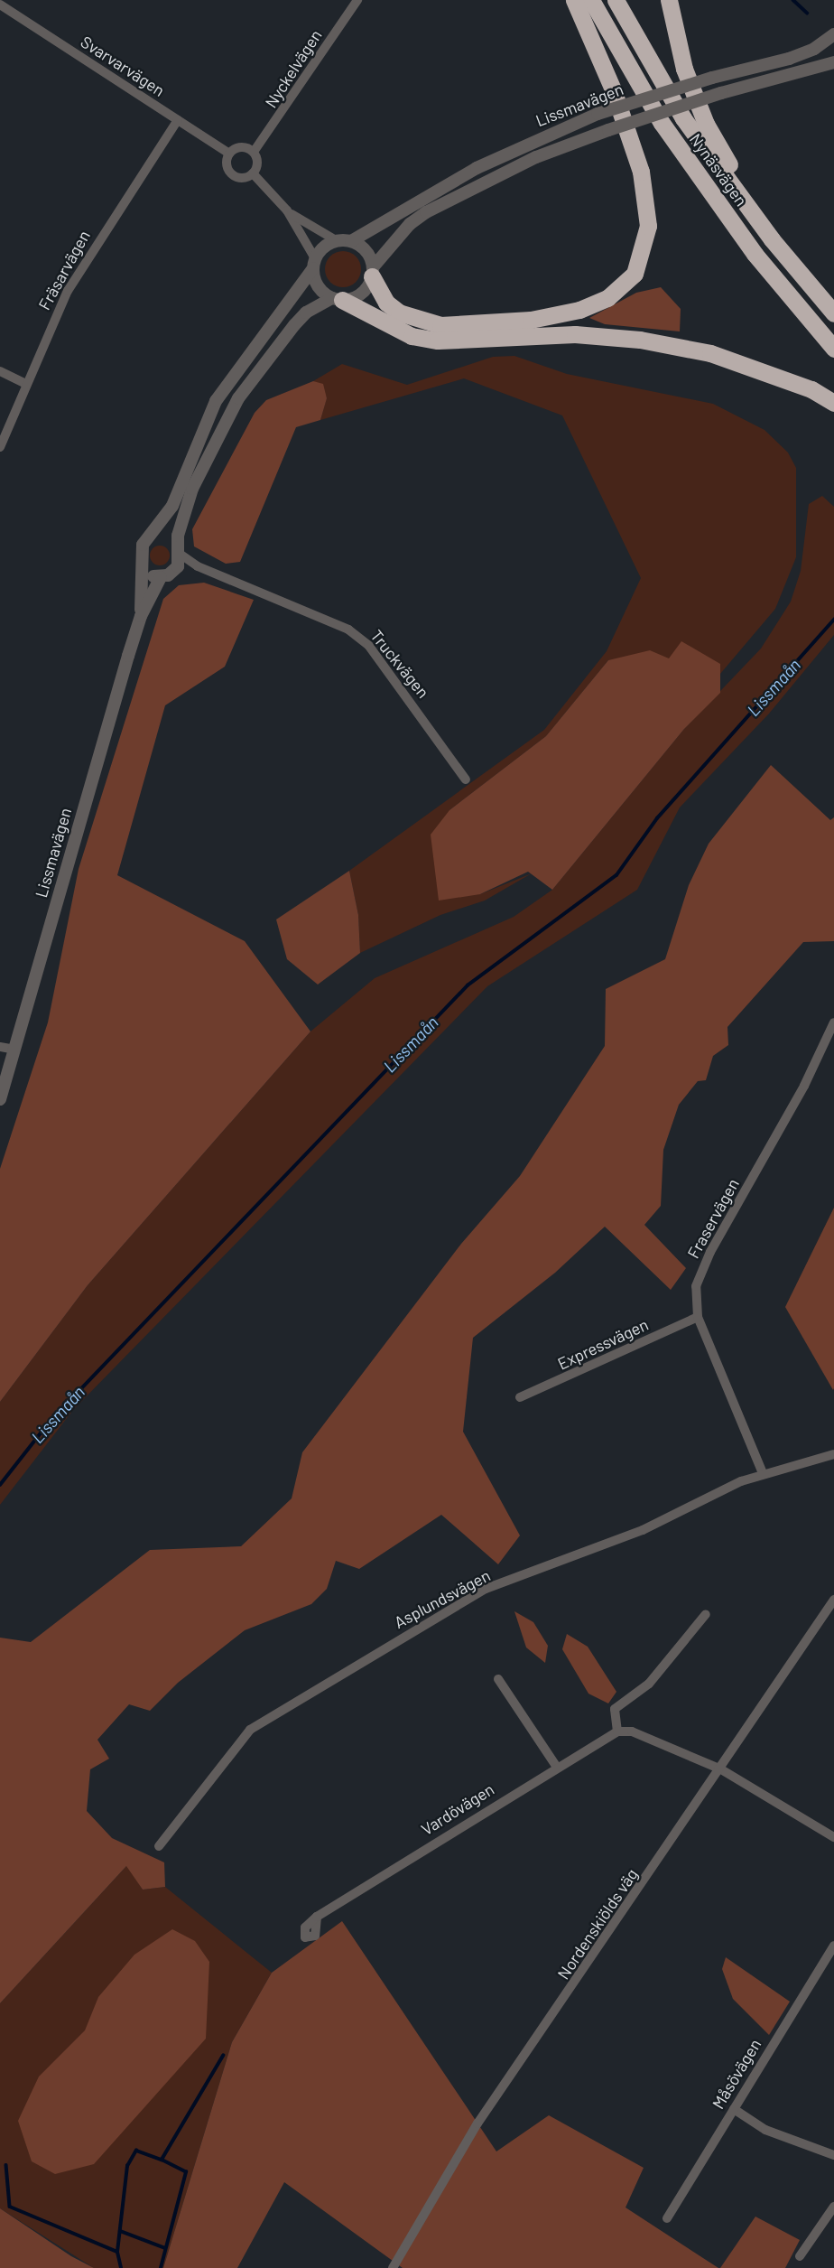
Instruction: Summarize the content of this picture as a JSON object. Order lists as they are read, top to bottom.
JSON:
{
  "streets": {
    "highway": ["Nynäsvägen"],
    "street": [
      "Svarvarvägen",
      "Nyckelvägen",
      "Lissmavägen",
      "Fräsarvägen",
      "Truckvägen",
      "Fraservägen",
      "Expressvägen",
      "Asplundsvägen",
      "Vardövägen",
      "Nordenskiölds väg",
      "Måsövägen"
    ]
  },
  "crossings": [
    ["Svarvarvägen", "Nyckelvägen"],
    ["Svarvarvägen", "Fräsarvägen"],
    ["Lissmavägen", "Truckvägen"],
    ["Fraservägen", "Expressvägen"],
    ["Fraservägen", "Asplundsvägen"]
  ],
  "water": ["Lissmaån"]
}
